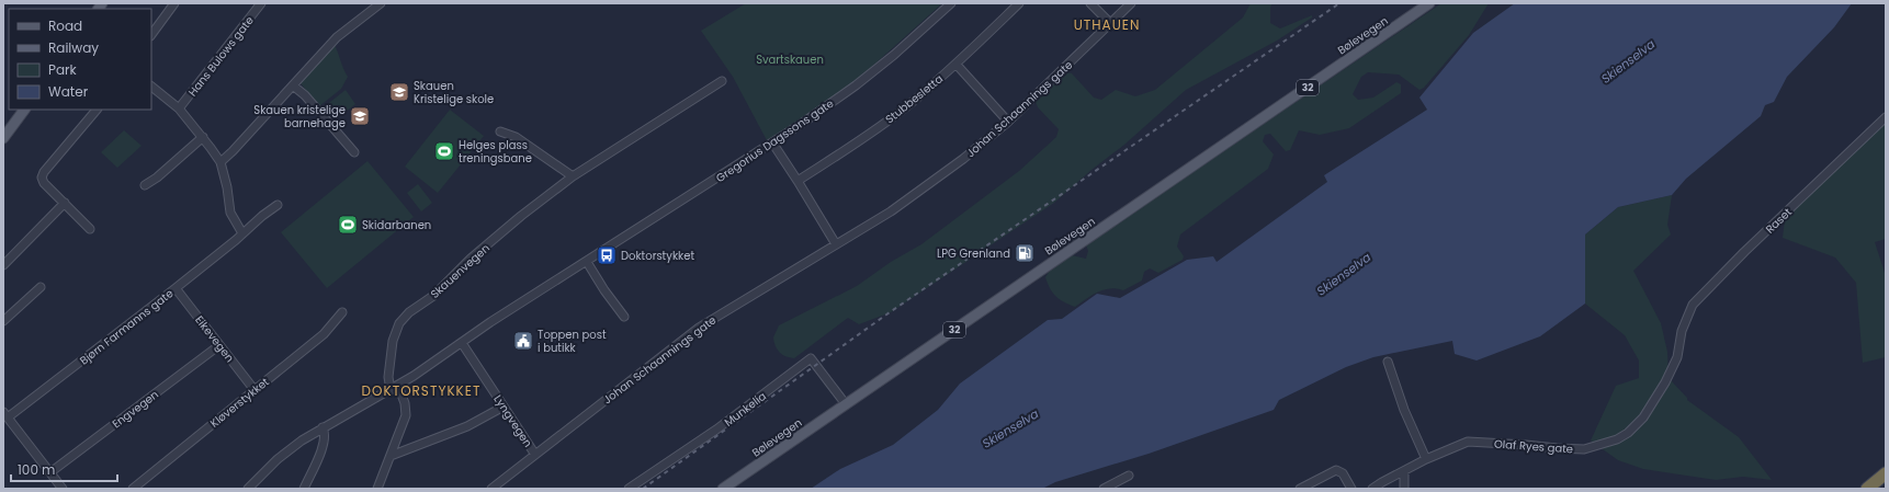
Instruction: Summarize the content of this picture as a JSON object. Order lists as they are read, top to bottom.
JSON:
{
  "streets": {
    "main road": ["Bølevegen", "32"],
    "street": [
      "Hans Bulows gate",
      "Stubbesletta",
      "Johan Schaannings gate",
      "Gregorius Dagssons gate",
      "Raset",
      "Skauenvegen",
      "Bjørn Farmanns gate",
      "Eikevegen",
      "Kløverstykket",
      "Engvegen",
      "Munkelia",
      "Lyngvegen",
      "Olaf Ryes gate"
    ]
  },
  "crossings": [
    ["Bølevegen", "Munkelia"],
    ["Johan Schaannings gate", "Lyngvegen"],
    ["Gregorius Dagssons gate", "Skauenvegen"],
    ["Gregorius Dagssons gate", "Lyngvegen"],
    ["Raset", "Olaf Ryes gate"],
    ["Bjørn Farmanns gate", "Eikevegen"],
    ["Eikevegen", "Kløverstykket"],
    ["Eikevegen", "Engvegen"]
  ],
  "districts": ["UTHAUEN", "DOKTORSTYKKET"],
  "water": ["Skienselva"],
  "parks": ["Svartskauen"],
  "places": {
    "school or university": ["Skauen Kristelige skole", "Skauen kristelige barnehage"],
    "sports": ["Helges plass treningsbane", "Skidarbanen"],
    "fuel station": ["LPG Grenland"],
    "bus stop": ["Doktorstykket"],
    "public building": ["Toppen post i butikk"]
  },
  "legend": [
    "Road",
    "Railway",
    "Park",
    "Water"
  ],
  "scale_bar": "100 m"
}
